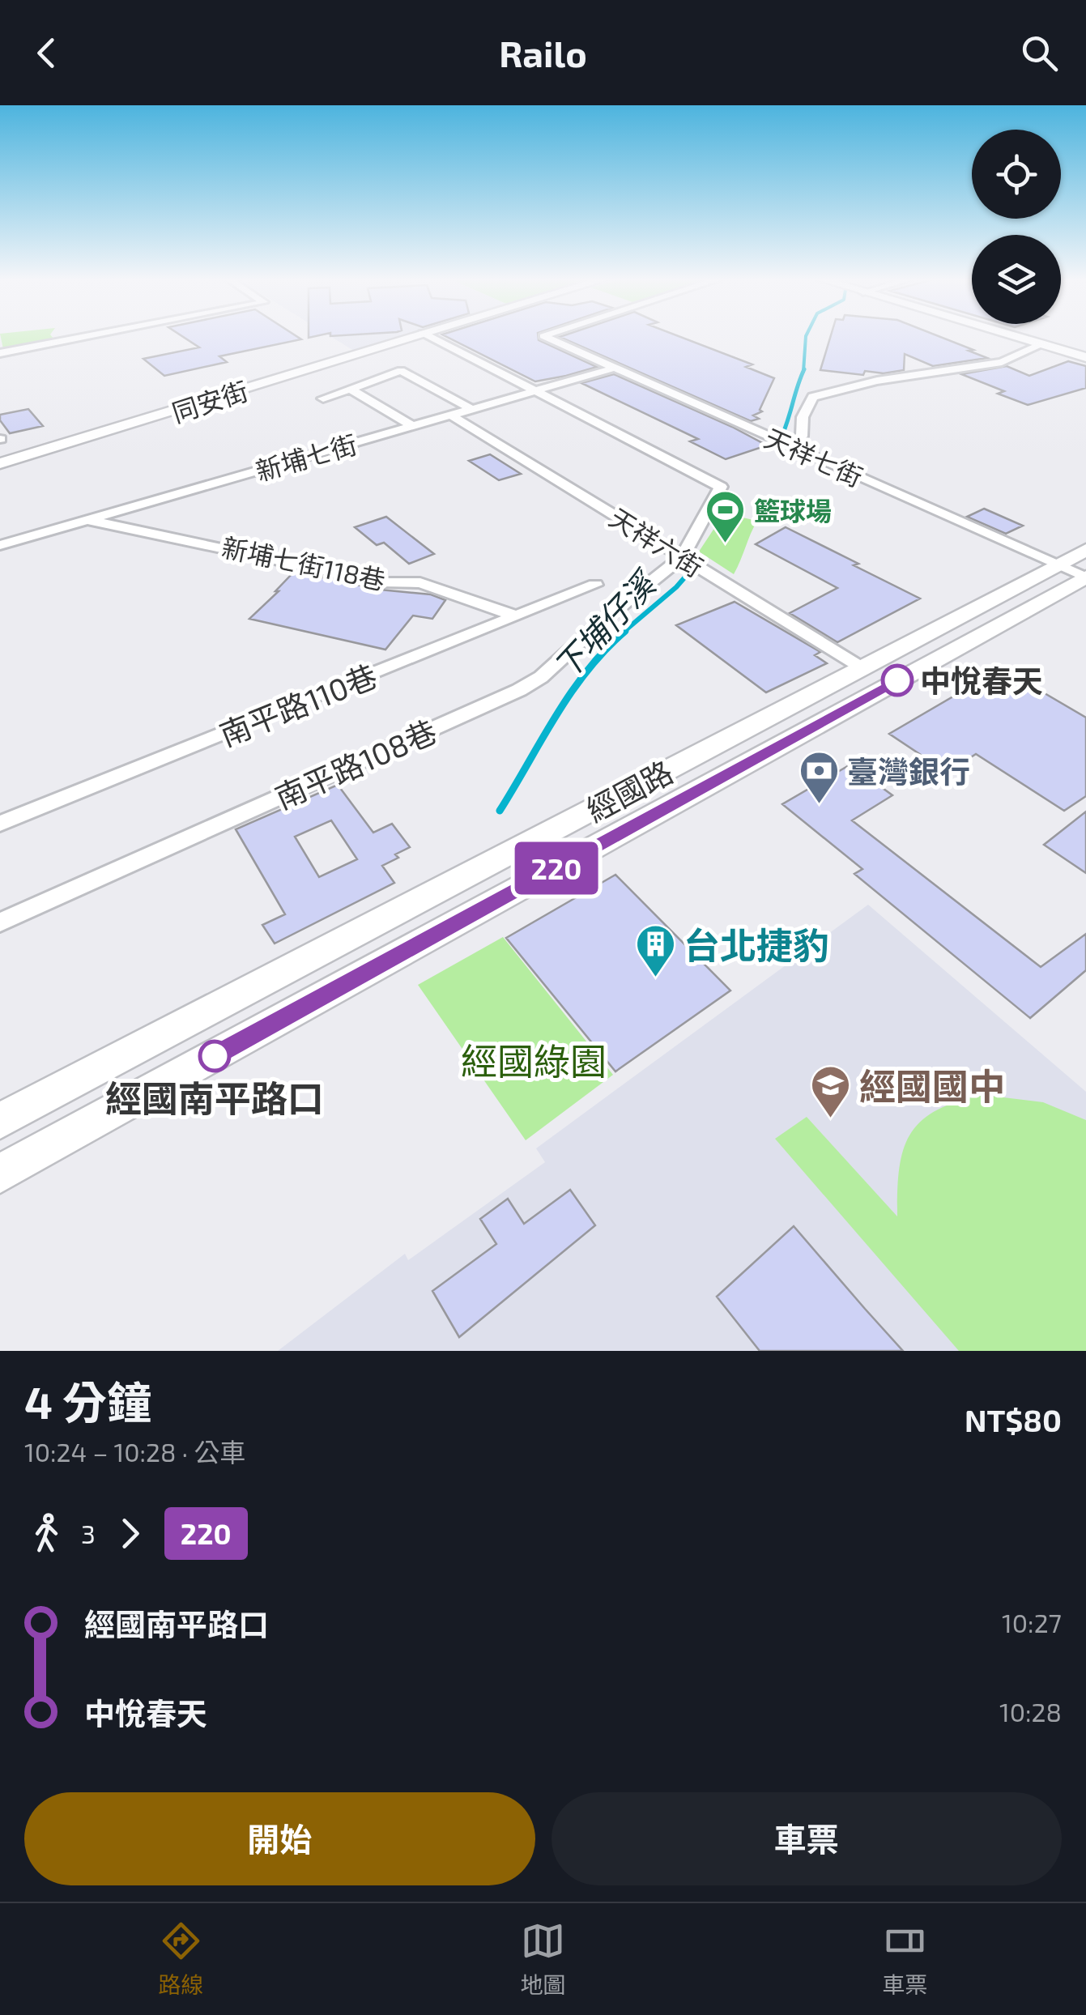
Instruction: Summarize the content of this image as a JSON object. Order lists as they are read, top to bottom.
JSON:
{
  "streets": {
    "street": [
      "同安街",
      "新埔七街",
      "天祥七街",
      "天祥六街",
      "新埔七街118巷",
      "南平路110巷",
      "南平路108巷",
      "經國路"
    ]
  },
  "crossings": [
    ["新埔七街", "天祥七街"],
    ["新埔七街", "天祥六街"],
    ["新埔七街", "新埔七街118巷"],
    ["天祥七街", "經國路"],
    ["天祥六街", "南平路108巷"],
    ["天祥六街", "經國路"],
    ["新埔七街118巷", "南平路110巷"]
  ],
  "water": ["下埔仔溪"],
  "parks": ["經國綠園"],
  "places": {
    "sports": ["籃球場"],
    "other": ["中悅春天", "經國南平路口"],
    "bank": ["臺灣銀行"],
    "building": ["台北捷豹"],
    "school or university": ["經國國中"]
  },
  "lines": ["bus line 220"],
  "page": {
    "header": "Railo",
    "on_map": "220",
    "heading": ["4 分鐘", "10:24 – 10:28 · 公車", "NT$80"],
    "legs": ["3", "220"],
    "list": [
      {
        "name": "經國南平路口",
        "value": "10:27"
      },
      {
        "name": "中悅春天",
        "value": "10:28"
      }
    ],
    "buttons": ["開始", "車票"],
    "tabs": ["路線", "地圖", "車票"]
  }
}
